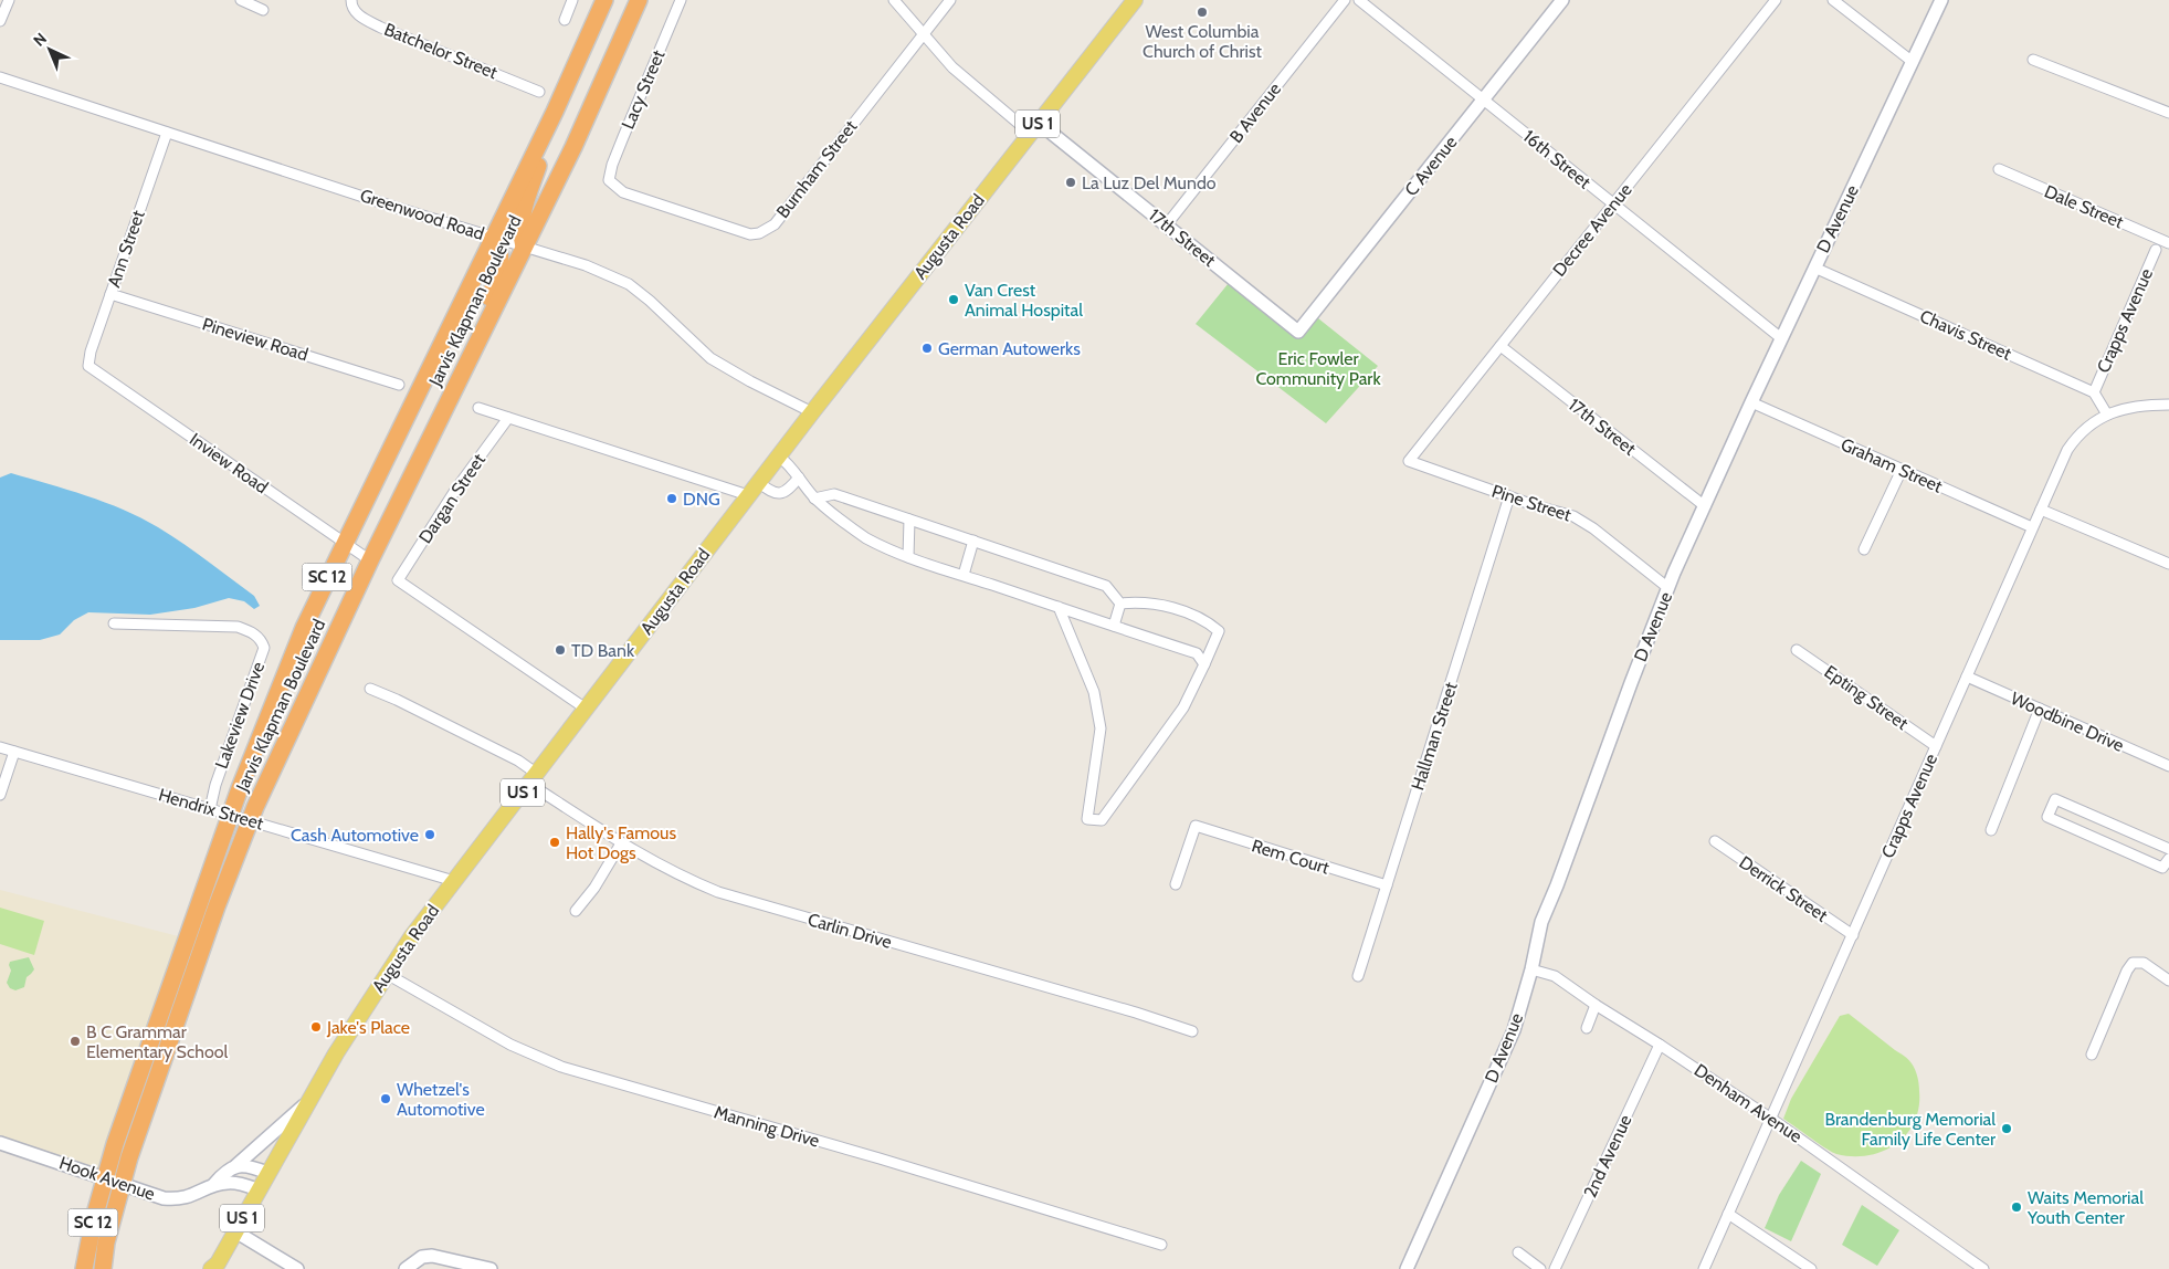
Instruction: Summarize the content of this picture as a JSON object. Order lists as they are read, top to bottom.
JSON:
{
  "streets": {
    "highway": ["Jarvis Klapman Boulevard", "SC 12"],
    "main road": ["US 1", "Augusta Road"],
    "street": [
      "Batchelor Street",
      "Lacy Street",
      "B Avenue",
      "16th Street",
      "C Avenue",
      "Burnham Street",
      "Dale Street",
      "Greenwood Road",
      "D Avenue",
      "Decree Avenue",
      "17th Street",
      "Ann Street",
      "Crapps Avenue",
      "Chavis Street",
      "Pineview Road",
      "Inview Road",
      "Graham Street",
      "Dargan Street",
      "Pine Street",
      "Epting Street",
      "Lakeview Drive",
      "Woodbine Drive",
      "Hallman Street",
      "Hendrix Street",
      "Rem Court",
      "Derrick Street",
      "Carlin Drive",
      "Denham Avenue",
      "Manning Drive",
      "2nd Avenue",
      "Hook Avenue"
    ]
  },
  "crossings": [
    ["Lacy Street", "Burnham Street"],
    ["B Avenue", "17th Street"],
    ["16th Street", "C Avenue"],
    ["16th Street", "D Avenue"],
    ["16th Street", "Decree Avenue"],
    ["C Avenue", "17th Street"],
    ["Greenwood Road", "Augusta Road"],
    ["Greenwood Road", "Ann Street"],
    ["Greenwood Road", "Jarvis Klapman Boulevard"],
    ["D Avenue", "17th Street"],
    ["D Avenue", "Chavis Street"],
    ["D Avenue", "Graham Street"],
    ["D Avenue", "Pine Street"],
    ["D Avenue", "Denham Avenue"],
    ["Decree Avenue", "17th Street"],
    ["Decree Avenue", "Pine Street"],
    ["Augusta Road", "17th Street"],
    ["Augusta Road", "Dargan Street"],
    ["Augusta Road", "Hendrix Street"],
    ["Augusta Road", "Carlin Drive"],
    ["Augusta Road", "Manning Drive"],
    ["Augusta Road", "Hook Avenue"],
    ["Ann Street", "Pineview Road"],
    ["Ann Street", "Inview Road"],
    ["Jarvis Klapman Boulevard", "Inview Road"],
    ["Jarvis Klapman Boulevard", "Hendrix Street"],
    ["Jarvis Klapman Boulevard", "Hook Avenue"],
    ["Crapps Avenue", "Chavis Street"],
    ["Crapps Avenue", "Graham Street"],
    ["Crapps Avenue", "Epting Street"],
    ["Crapps Avenue", "Woodbine Drive"],
    ["Crapps Avenue", "Derrick Street"],
    ["Crapps Avenue", "Denham Avenue"],
    ["Pine Street", "Hallman Street"],
    ["Lakeview Drive", "Hendrix Street"],
    ["Hallman Street", "Rem Court"],
    ["Denham Avenue", "2nd Avenue"]
  ],
  "parks": ["Eric Fowler Community Park"],
  "places": [
    "West Columbia Church of Christ",
    "La Luz Del Mundo",
    "Van Crest Animal Hospital",
    "German Autowerks",
    "DNG",
    "TD Bank",
    "Cash Automotive",
    "Hally's Famous Hot Dogs",
    "Jake's Place",
    "B C Grammar Elementary School",
    "Whetzel's Automotive",
    "Brandenburg Memorial Family Life Center",
    "Waits Memorial Youth Center"
  ],
  "north": "top left"
}
